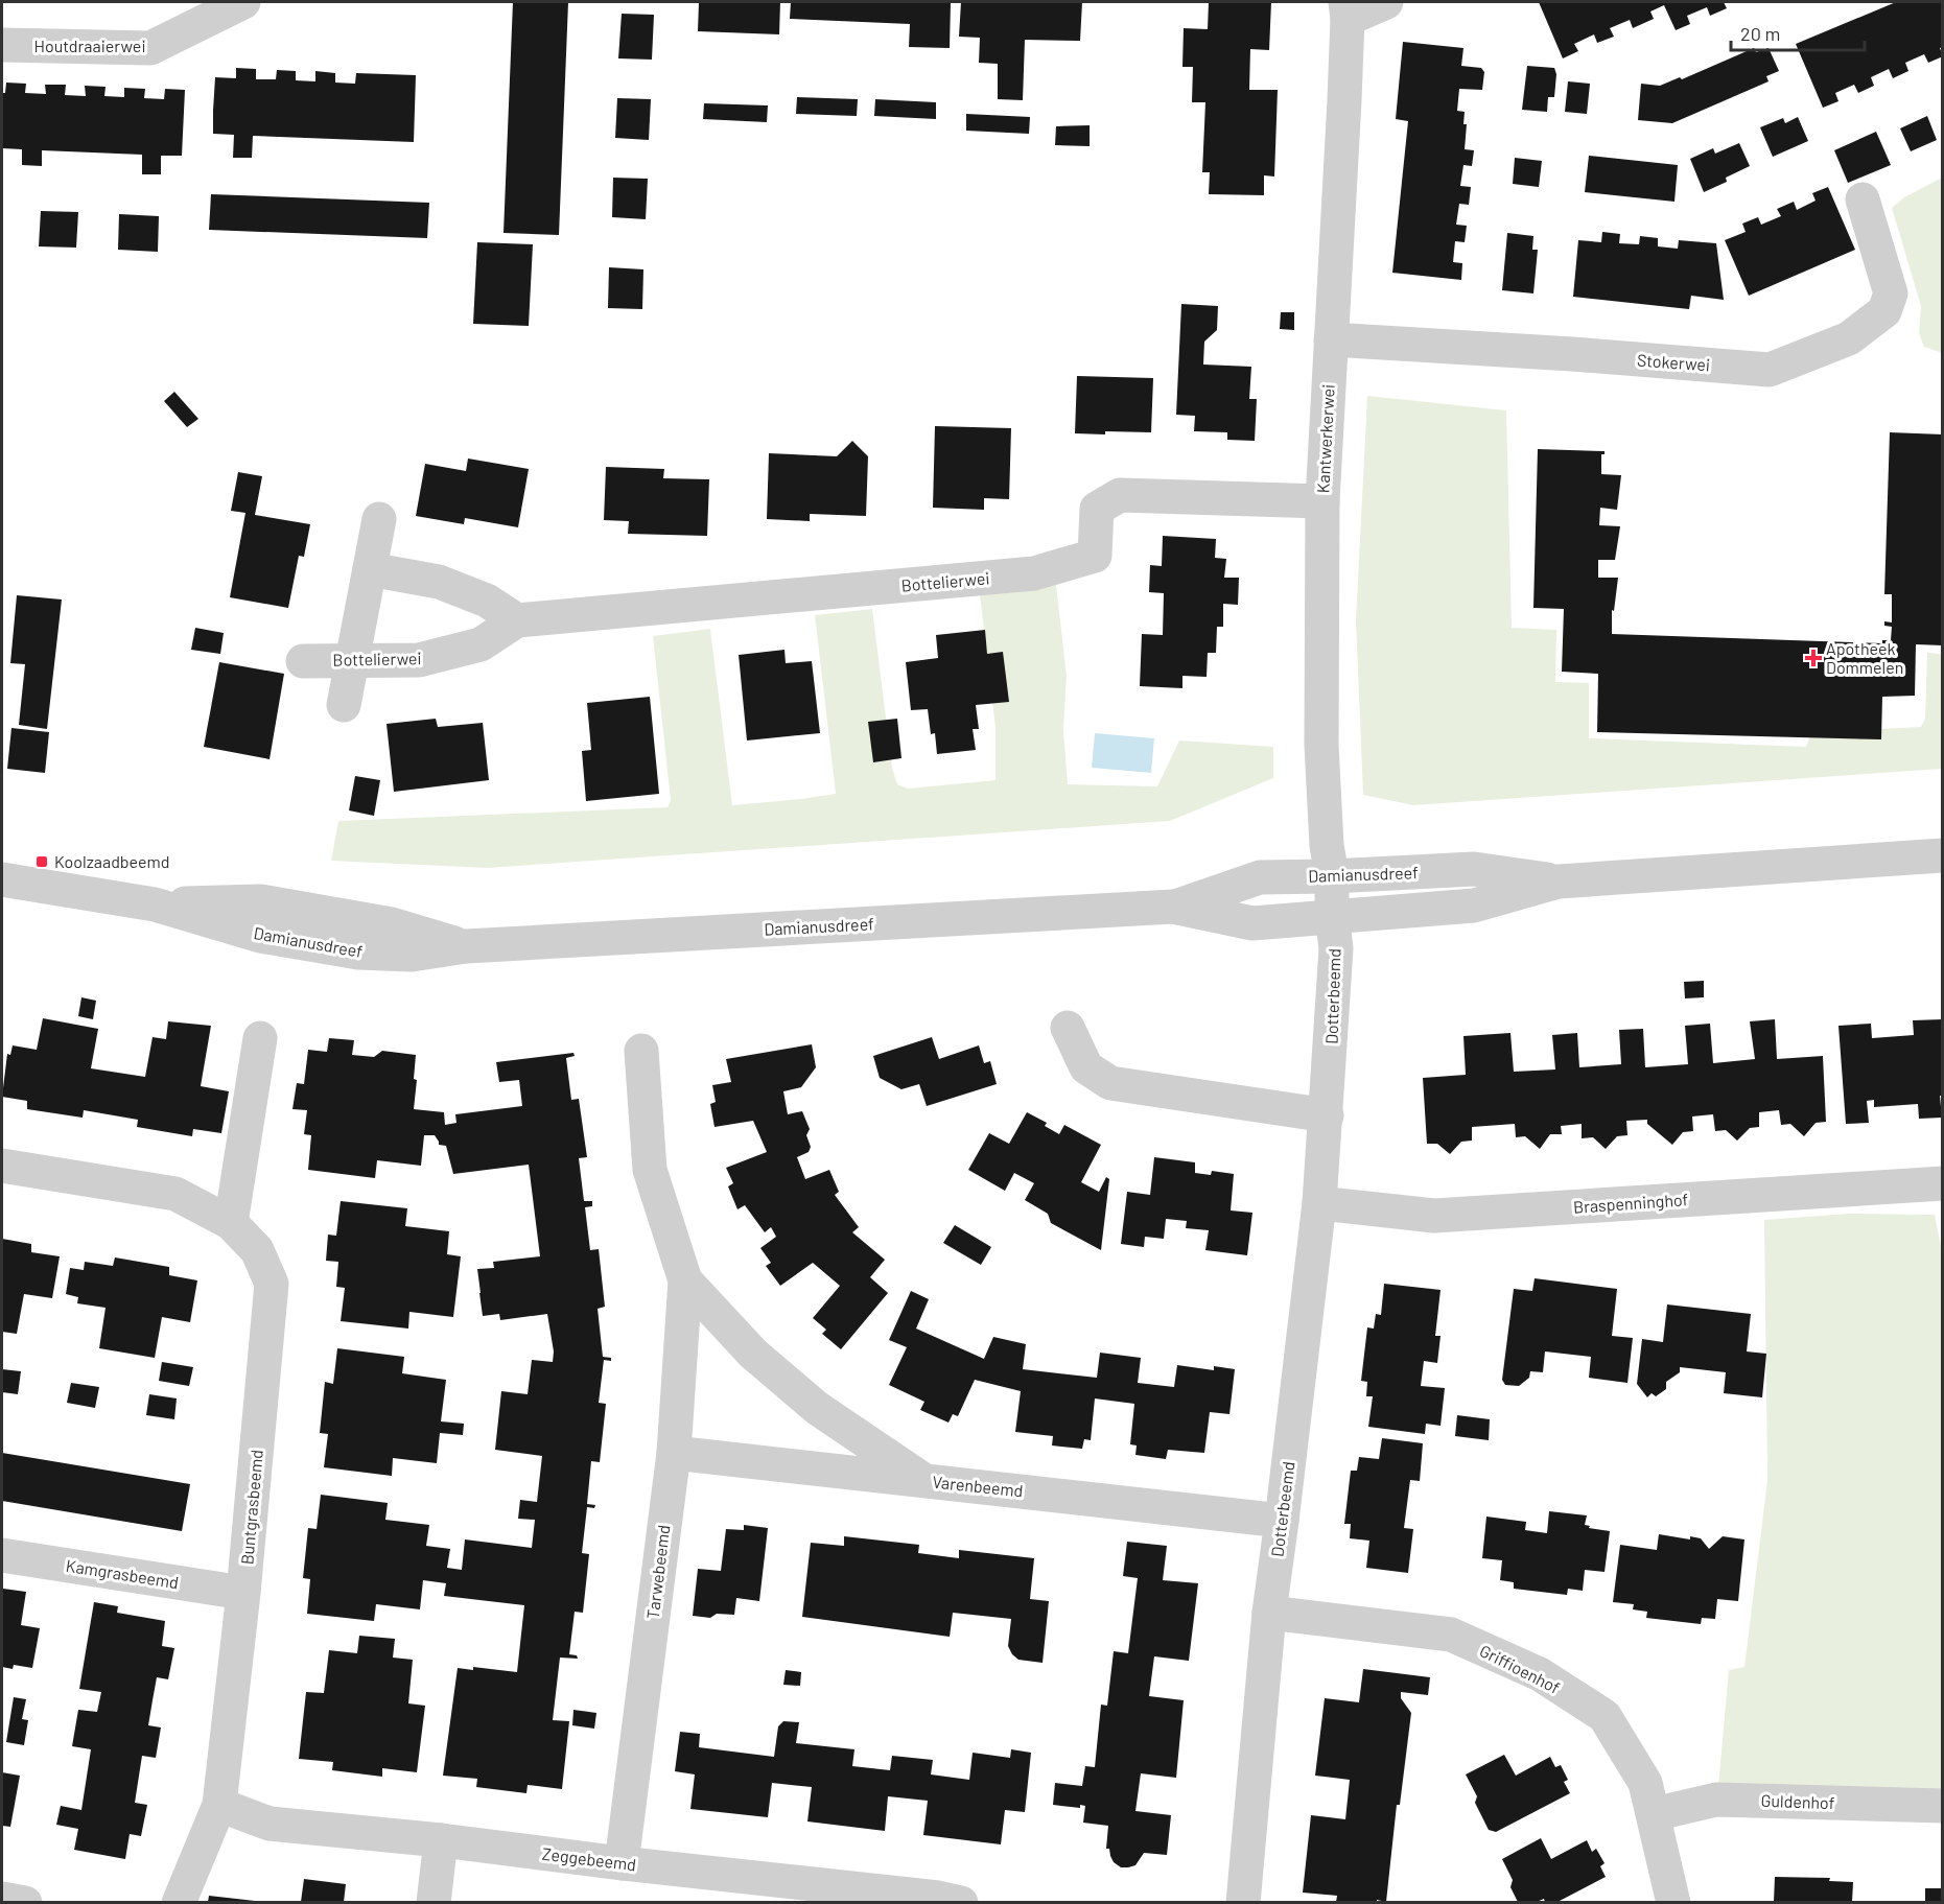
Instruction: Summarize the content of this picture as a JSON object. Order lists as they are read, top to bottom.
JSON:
{
  "streets": {
    "street": [
      "Houtdraaierwei",
      "Stokerwei",
      "Kantwerkerwei",
      "Bottelierwei",
      "Damianusdreef",
      "Dotterbeemd",
      "Braspenninghof",
      "Varenbeemd",
      "Buntgrasbeemd",
      "Tarwebeemd",
      "Kamgrasbeemd",
      "Griffioenhof",
      "Guldenhof",
      "Zeggebeemd"
    ]
  },
  "crossings": [
    ["Stokerwei", "Kantwerkerwei"],
    ["Kantwerkerwei", "Bottelierwei"],
    ["Kantwerkerwei", "Damianusdreef"],
    ["Kantwerkerwei", "Dotterbeemd"],
    ["Damianusdreef", "Dotterbeemd"],
    ["Dotterbeemd", "Braspenninghof"],
    ["Dotterbeemd", "Varenbeemd"],
    ["Dotterbeemd", "Griffioenhof"],
    ["Varenbeemd", "Tarwebeemd"],
    ["Buntgrasbeemd", "Kamgrasbeemd"],
    ["Buntgrasbeemd", "Zeggebeemd"],
    ["Tarwebeemd", "Zeggebeemd"],
    ["Griffioenhof", "Guldenhof"]
  ],
  "places": {
    "health": ["Apotheek Dommelen"],
    "transit": ["Koolzaadbeemd"]
  },
  "scale_bar": "20 m"
}
